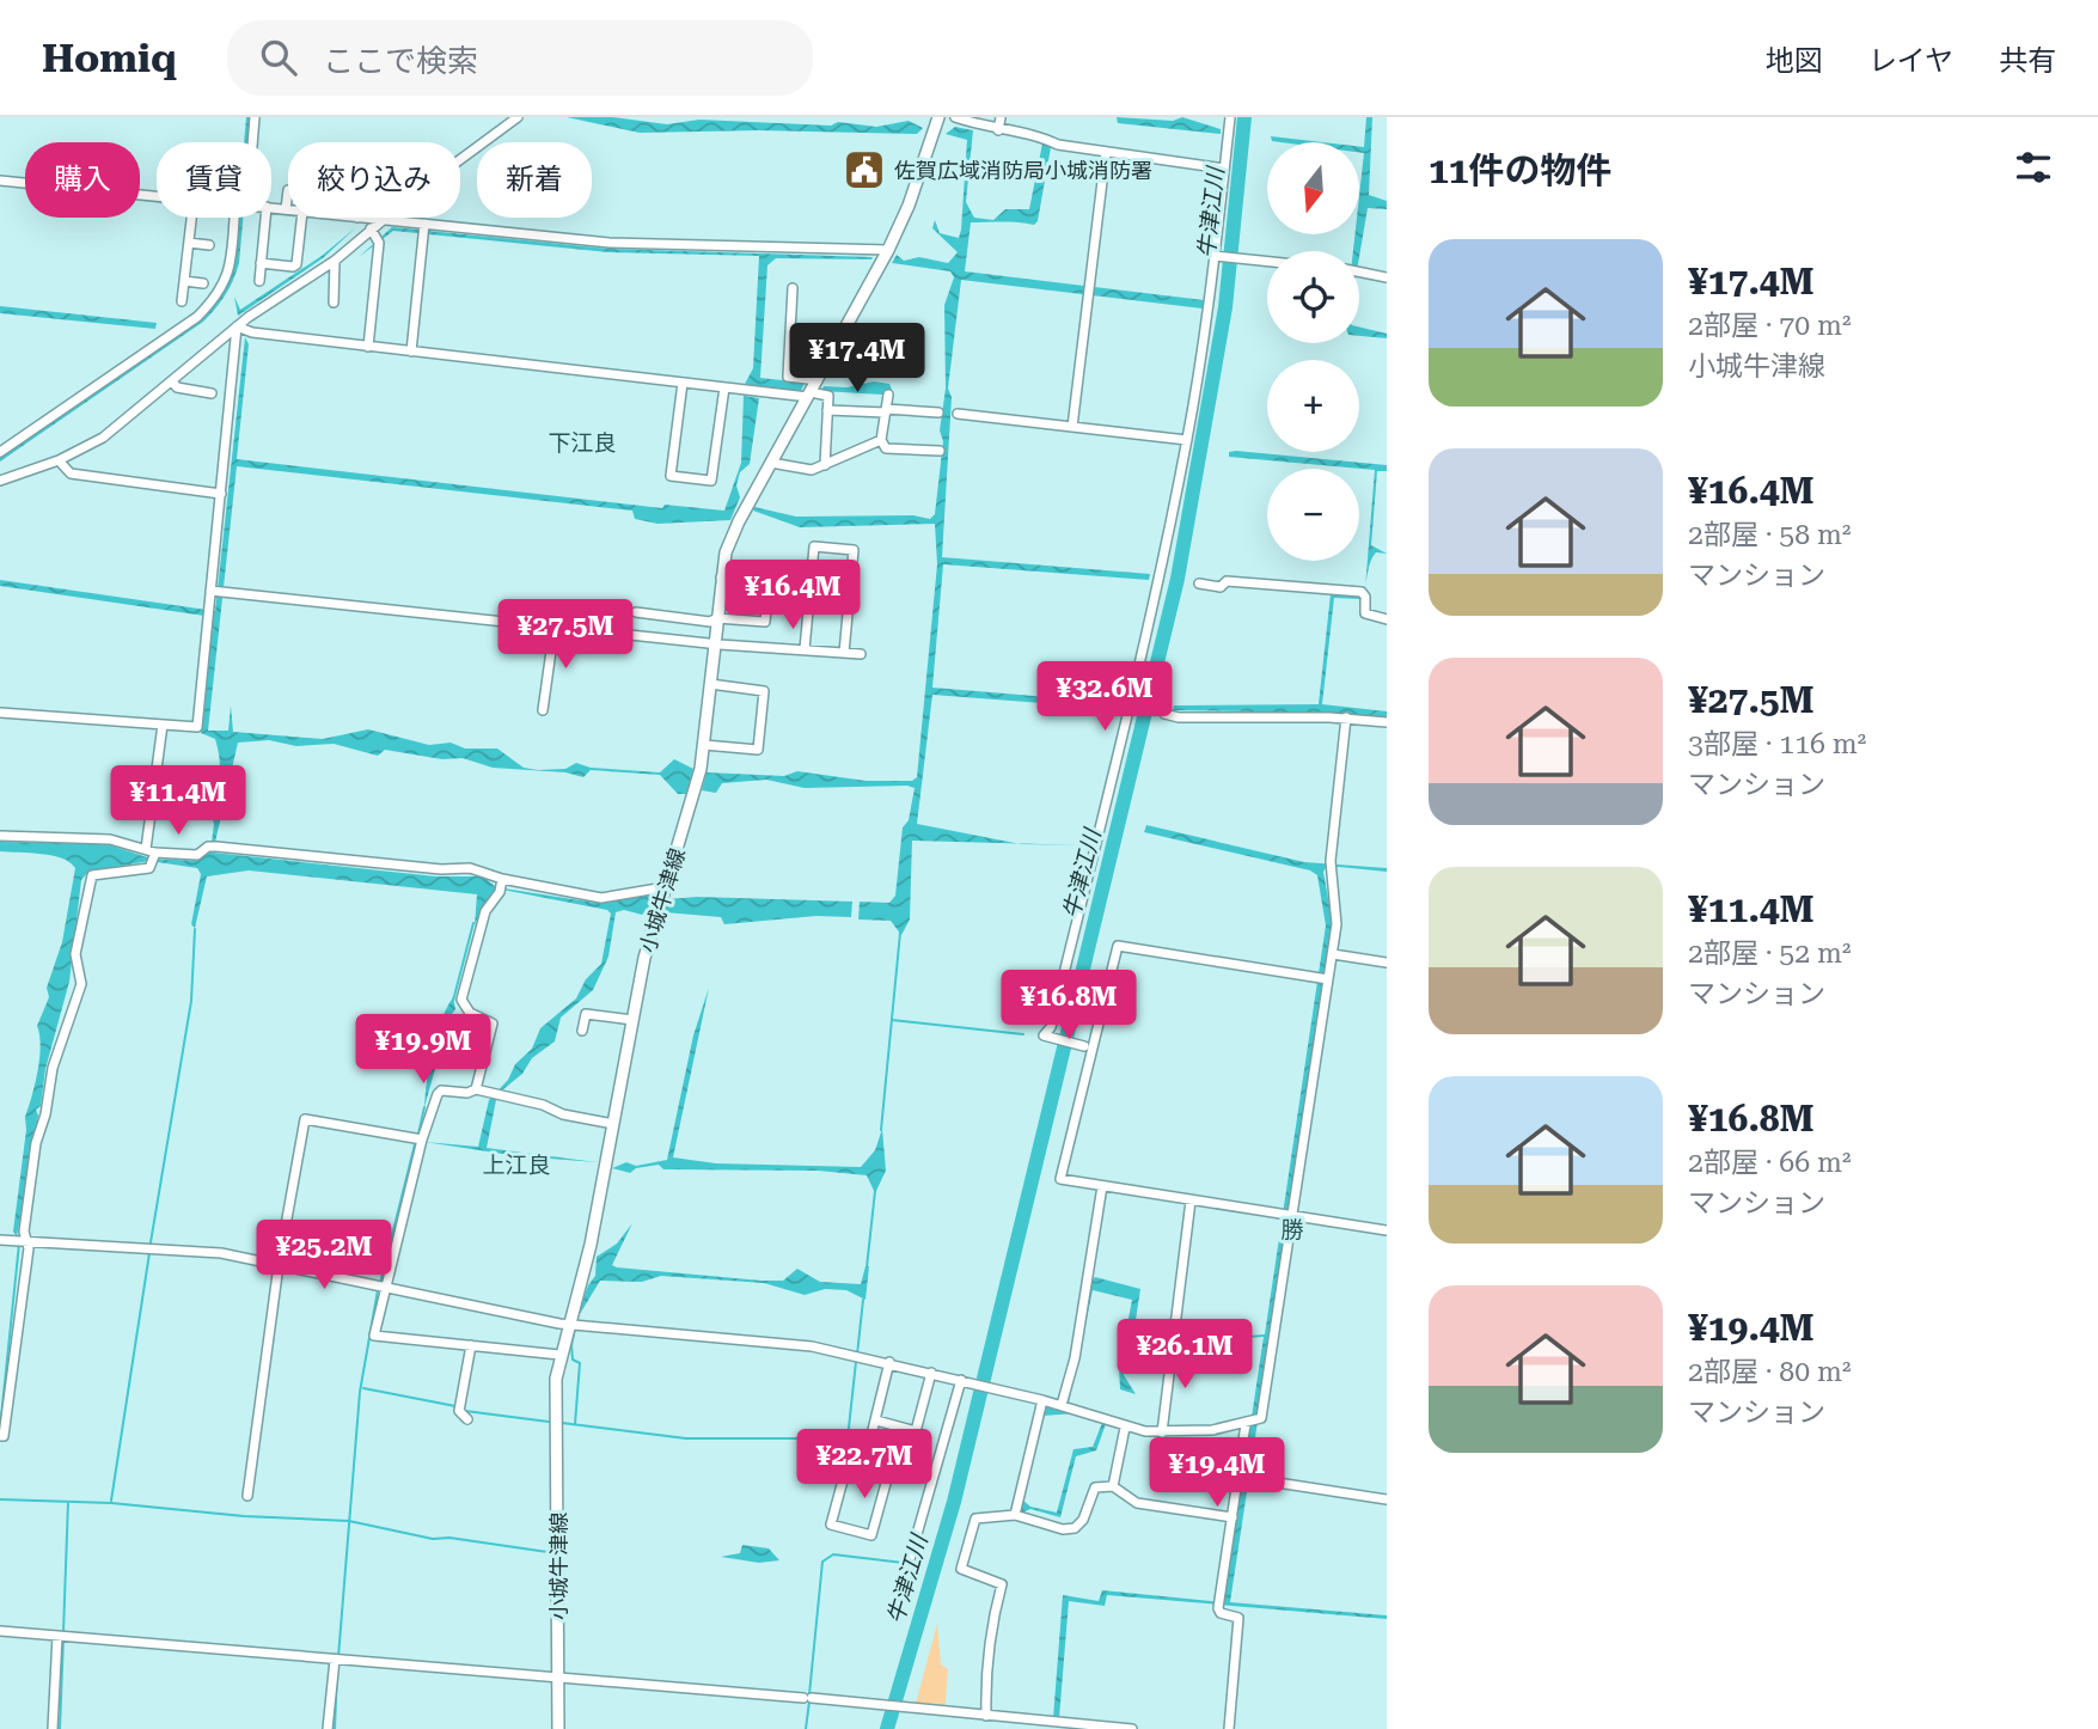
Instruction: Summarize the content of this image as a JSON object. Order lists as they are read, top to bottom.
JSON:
{
  "streets": {
    "main road": ["小城牛津線"]
  },
  "districts": ["下江良", "上江良", "勝"],
  "water": ["牛津江川"],
  "places": {
    "public building": ["佐賀広域消防局小城消防署"]
  },
  "north": "bottom",
  "page": {
    "header": "Homiq",
    "search": "ここで検索",
    "nav": ["地図", "レイヤ", "共有"],
    "heading": "11件の物件",
    "map_buttons": ["+", "−"],
    "chip": [
      "購入",
      "賃貸",
      "絞り込み",
      "新着"
    ],
    "list": [
      {
        "name": "¥17.4M",
        "note": "2部屋 · 70 m² · 小城牛津線"
      },
      {
        "name": "¥16.4M",
        "note": "2部屋 · 58 m² · マンション"
      },
      {
        "name": "¥27.5M",
        "note": "3部屋 · 116 m² · マンション"
      },
      {
        "name": "¥11.4M",
        "note": "2部屋 · 52 m² · マンション"
      },
      {
        "name": "¥16.8M",
        "note": "2部屋 · 66 m² · マンション"
      },
      {
        "name": "¥19.4M",
        "note": "2部屋 · 80 m² · マンション"
      }
    ],
    "price": [
      "¥17.4M",
      "¥16.4M",
      "¥27.5M",
      "¥32.6M",
      "¥11.4M",
      "¥16.8M",
      "¥19.9M",
      "¥25.2M",
      "¥26.1M",
      "¥22.7M",
      "¥19.4M"
    ]
  }
}
